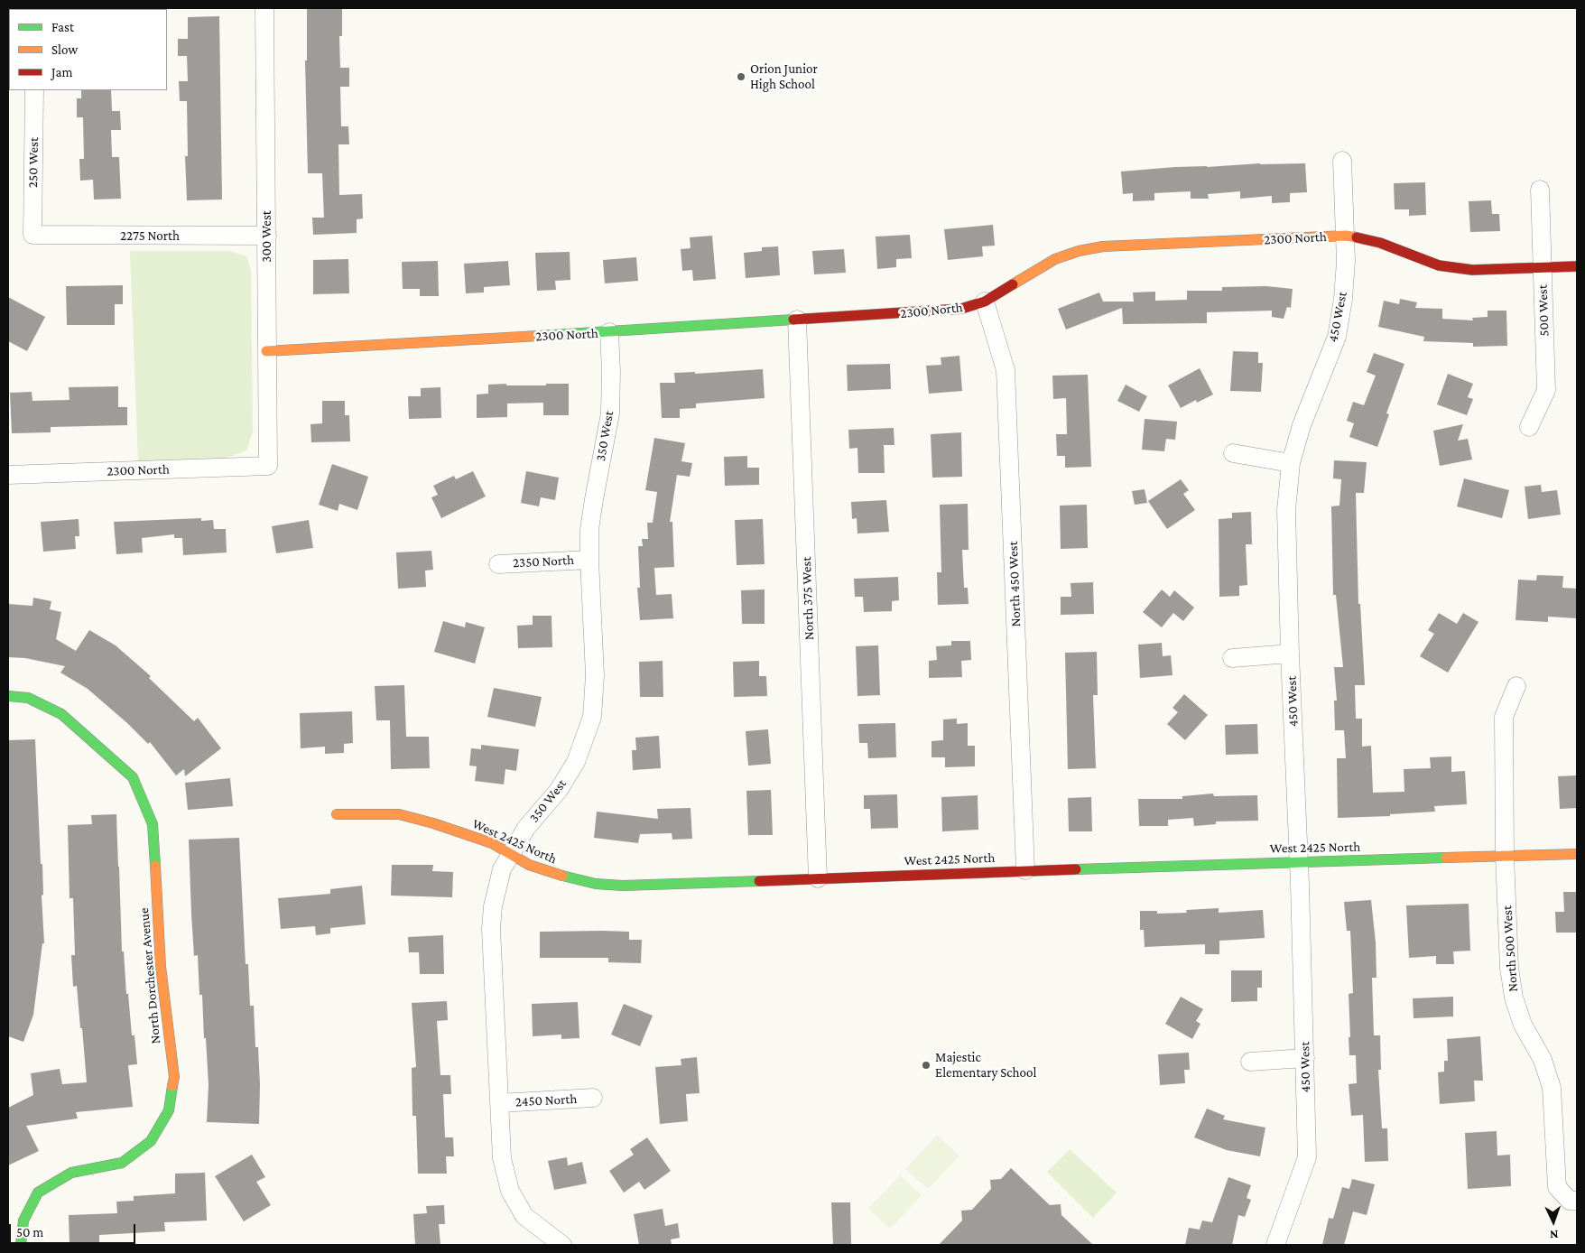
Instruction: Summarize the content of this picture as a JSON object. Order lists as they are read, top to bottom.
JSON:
{
  "streets": {
    "street": [
      "250 West",
      "2275 North",
      "300 West",
      "2300 North",
      "500 West",
      "450 West",
      "350 West",
      "2350 North",
      "North 450 West",
      "North 375 West",
      "West 2425 North",
      "North 500 West",
      "North Dorchester Avenue",
      "2450 North"
    ]
  },
  "crossings": [
    ["250 West", "2275 North"],
    ["2275 North", "300 West"],
    ["300 West", "2300 North"],
    ["2300 North", "500 West"],
    ["2300 North", "450 West"],
    ["2300 North", "350 West"],
    ["2300 North", "North 450 West"],
    ["2300 North", "North 375 West"],
    ["450 West", "West 2425 North"],
    ["350 West", "2350 North"],
    ["350 West", "West 2425 North"],
    ["350 West", "2450 North"],
    ["North 450 West", "West 2425 North"],
    ["North 375 West", "West 2425 North"],
    ["West 2425 North", "North 500 West"]
  ],
  "places": ["Orion Junior High School", "Majestic Elementary School"],
  "legend": ["Fast", "Slow", "Jam"],
  "scale_bar": "50 m",
  "north": "bottom"
}
